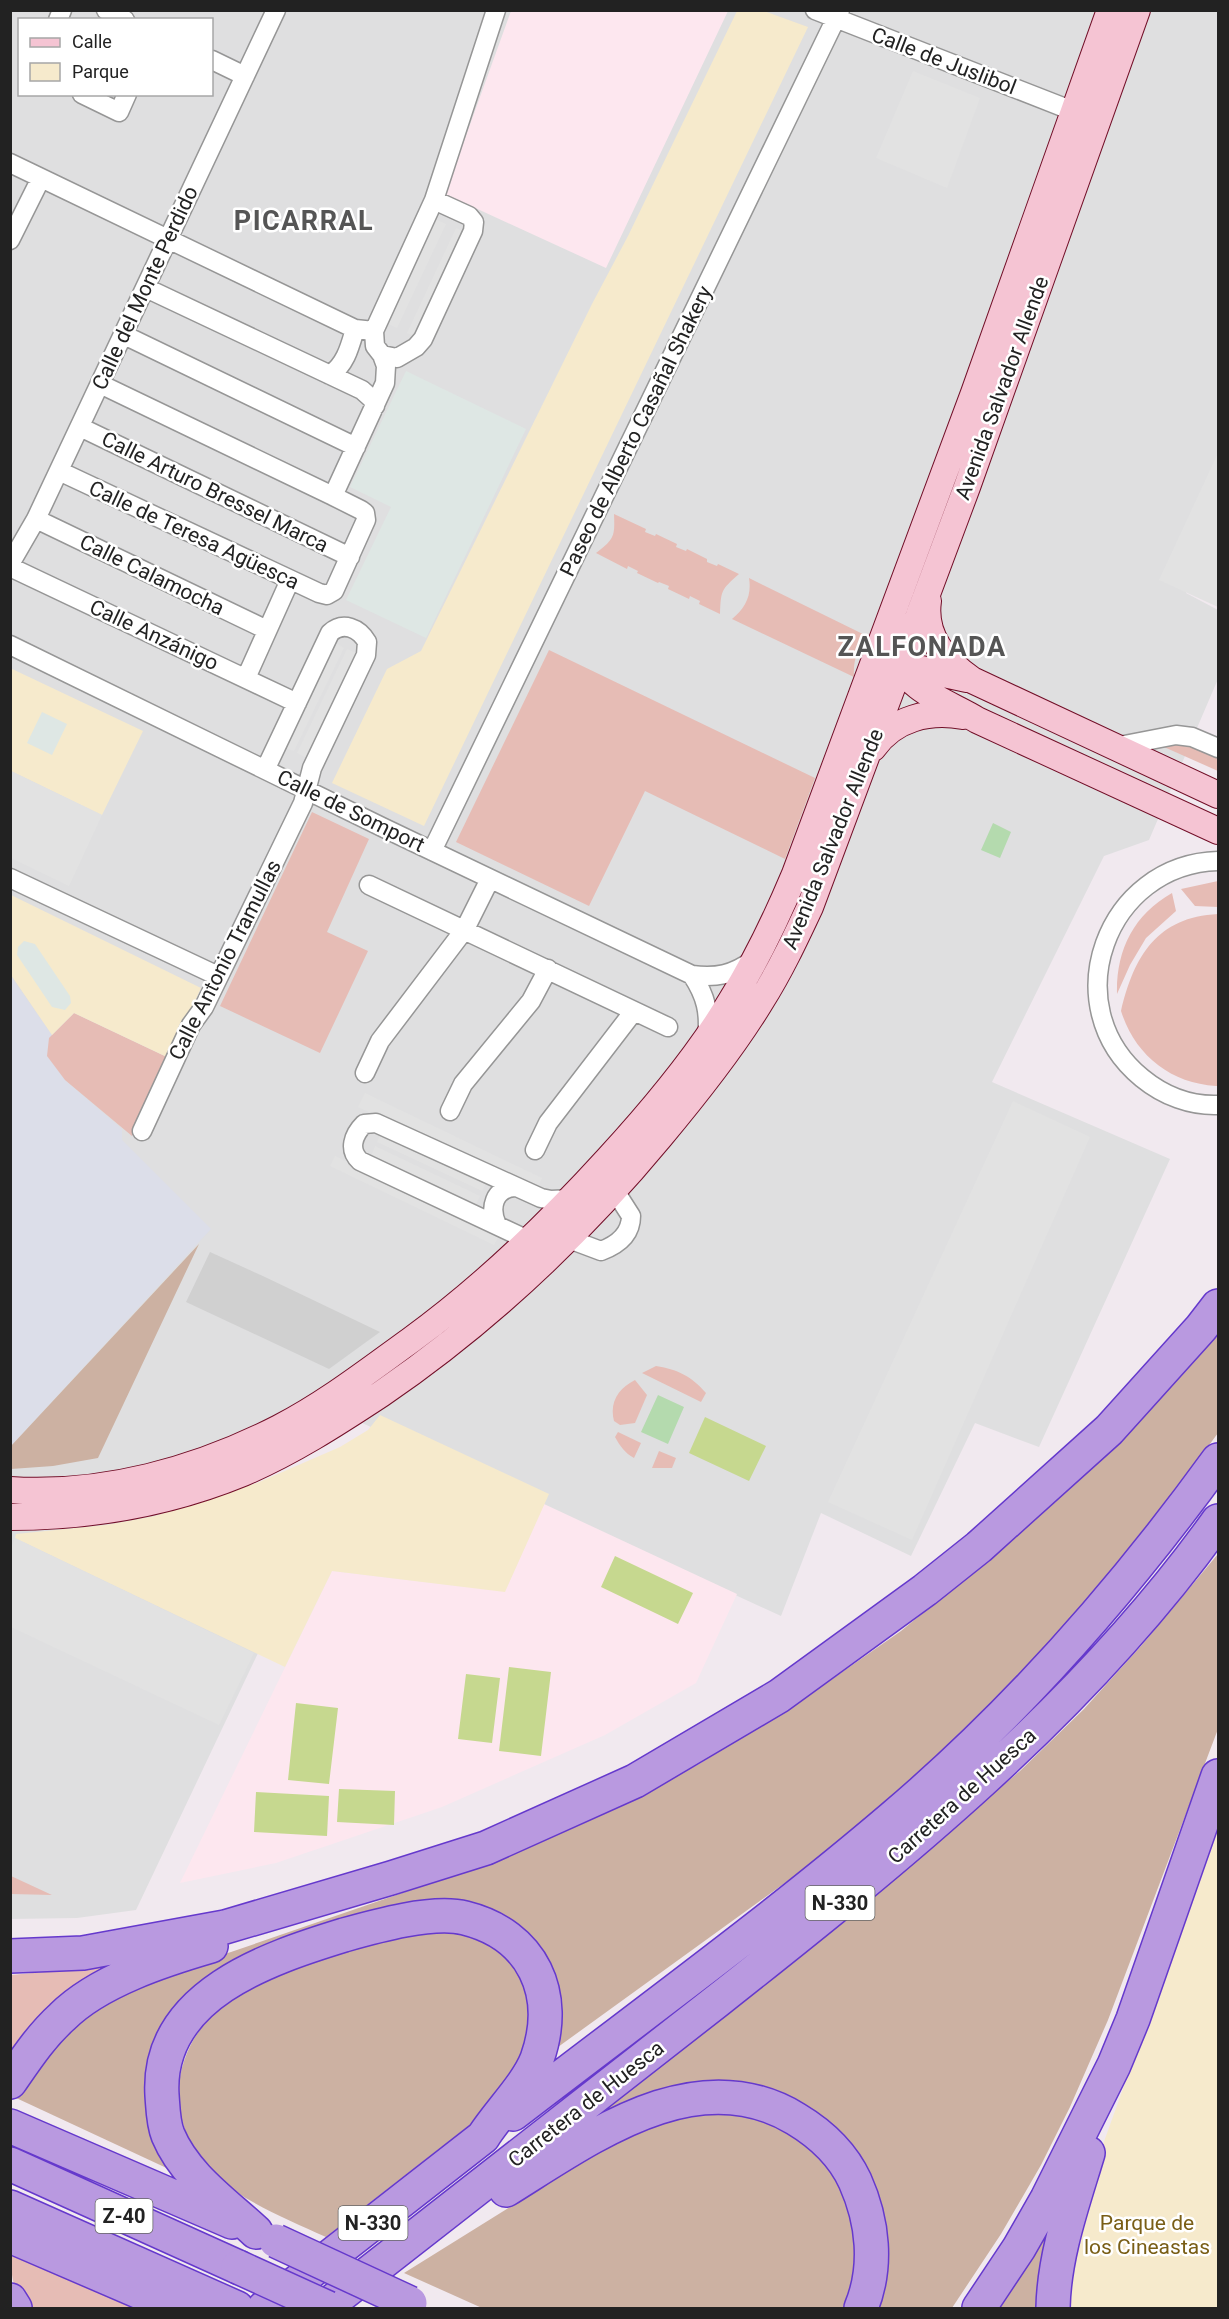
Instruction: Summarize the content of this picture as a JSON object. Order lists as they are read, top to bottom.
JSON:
{
  "streets": {
    "highway": ["Carretera de Huesca", "N-330", "Z-40"],
    "main road": ["Avenida Salvador Allende"],
    "street": [
      "Calle de Juslibol",
      "Calle del Monte Perdido",
      "Paseo de Alberto Casañal Shakery",
      "Calle Arturo Bressel Marca",
      "Calle de Teresa Agüesca",
      "Calle Calamocha",
      "Calle Anzánigo",
      "Calle de Somport",
      "Calle Antonio Tramullas"
    ]
  },
  "crossings": [
    ["Calle de Juslibol", "Avenida Salvador Allende"],
    ["Calle de Juslibol", "Paseo de Alberto Casañal Shakery"],
    ["Calle del Monte Perdido", "Calle Arturo Bressel Marca"],
    ["Calle del Monte Perdido", "Calle de Teresa Agüesca"],
    ["Calle del Monte Perdido", "Calle Calamocha"],
    ["Calle del Monte Perdido", "Calle Anzánigo"],
    ["Paseo de Alberto Casañal Shakery", "Calle de Somport"],
    ["Calle Arturo Bressel Marca", "Calle de Teresa Agüesca"],
    ["Calle Anzánigo", "Calle Antonio Tramullas"],
    ["Calle de Somport", "Calle Antonio Tramullas"],
    ["Carretera de Huesca", "N-330"]
  ],
  "districts": ["PICARRAL", "ZALFONADA"],
  "parks": ["Parque de los Cineastas"],
  "legend": ["Calle", "Parque"]
}
